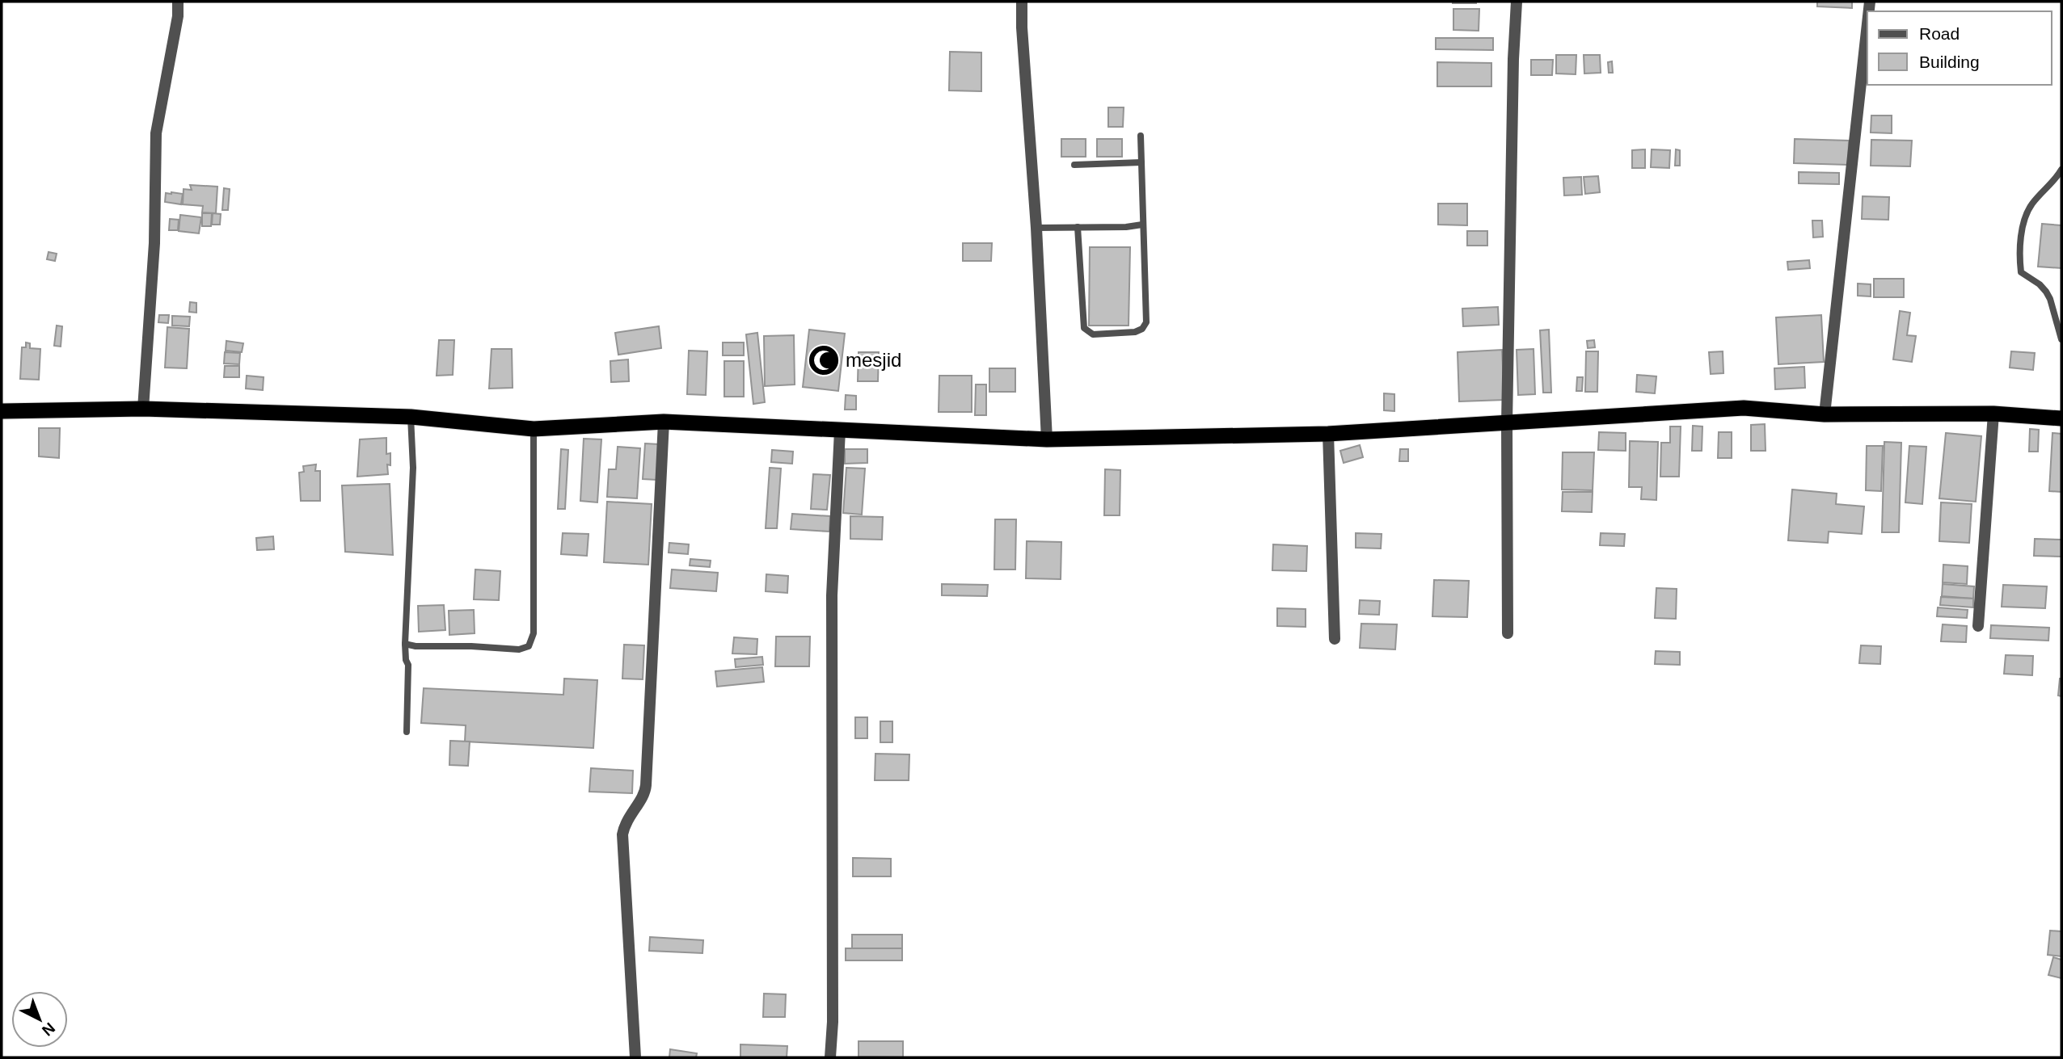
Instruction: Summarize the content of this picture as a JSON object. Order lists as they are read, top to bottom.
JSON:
{
  "places": {
    "mosque": ["mesjid"]
  },
  "legend": ["Road", "Building"],
  "north": "bottom right"
}
